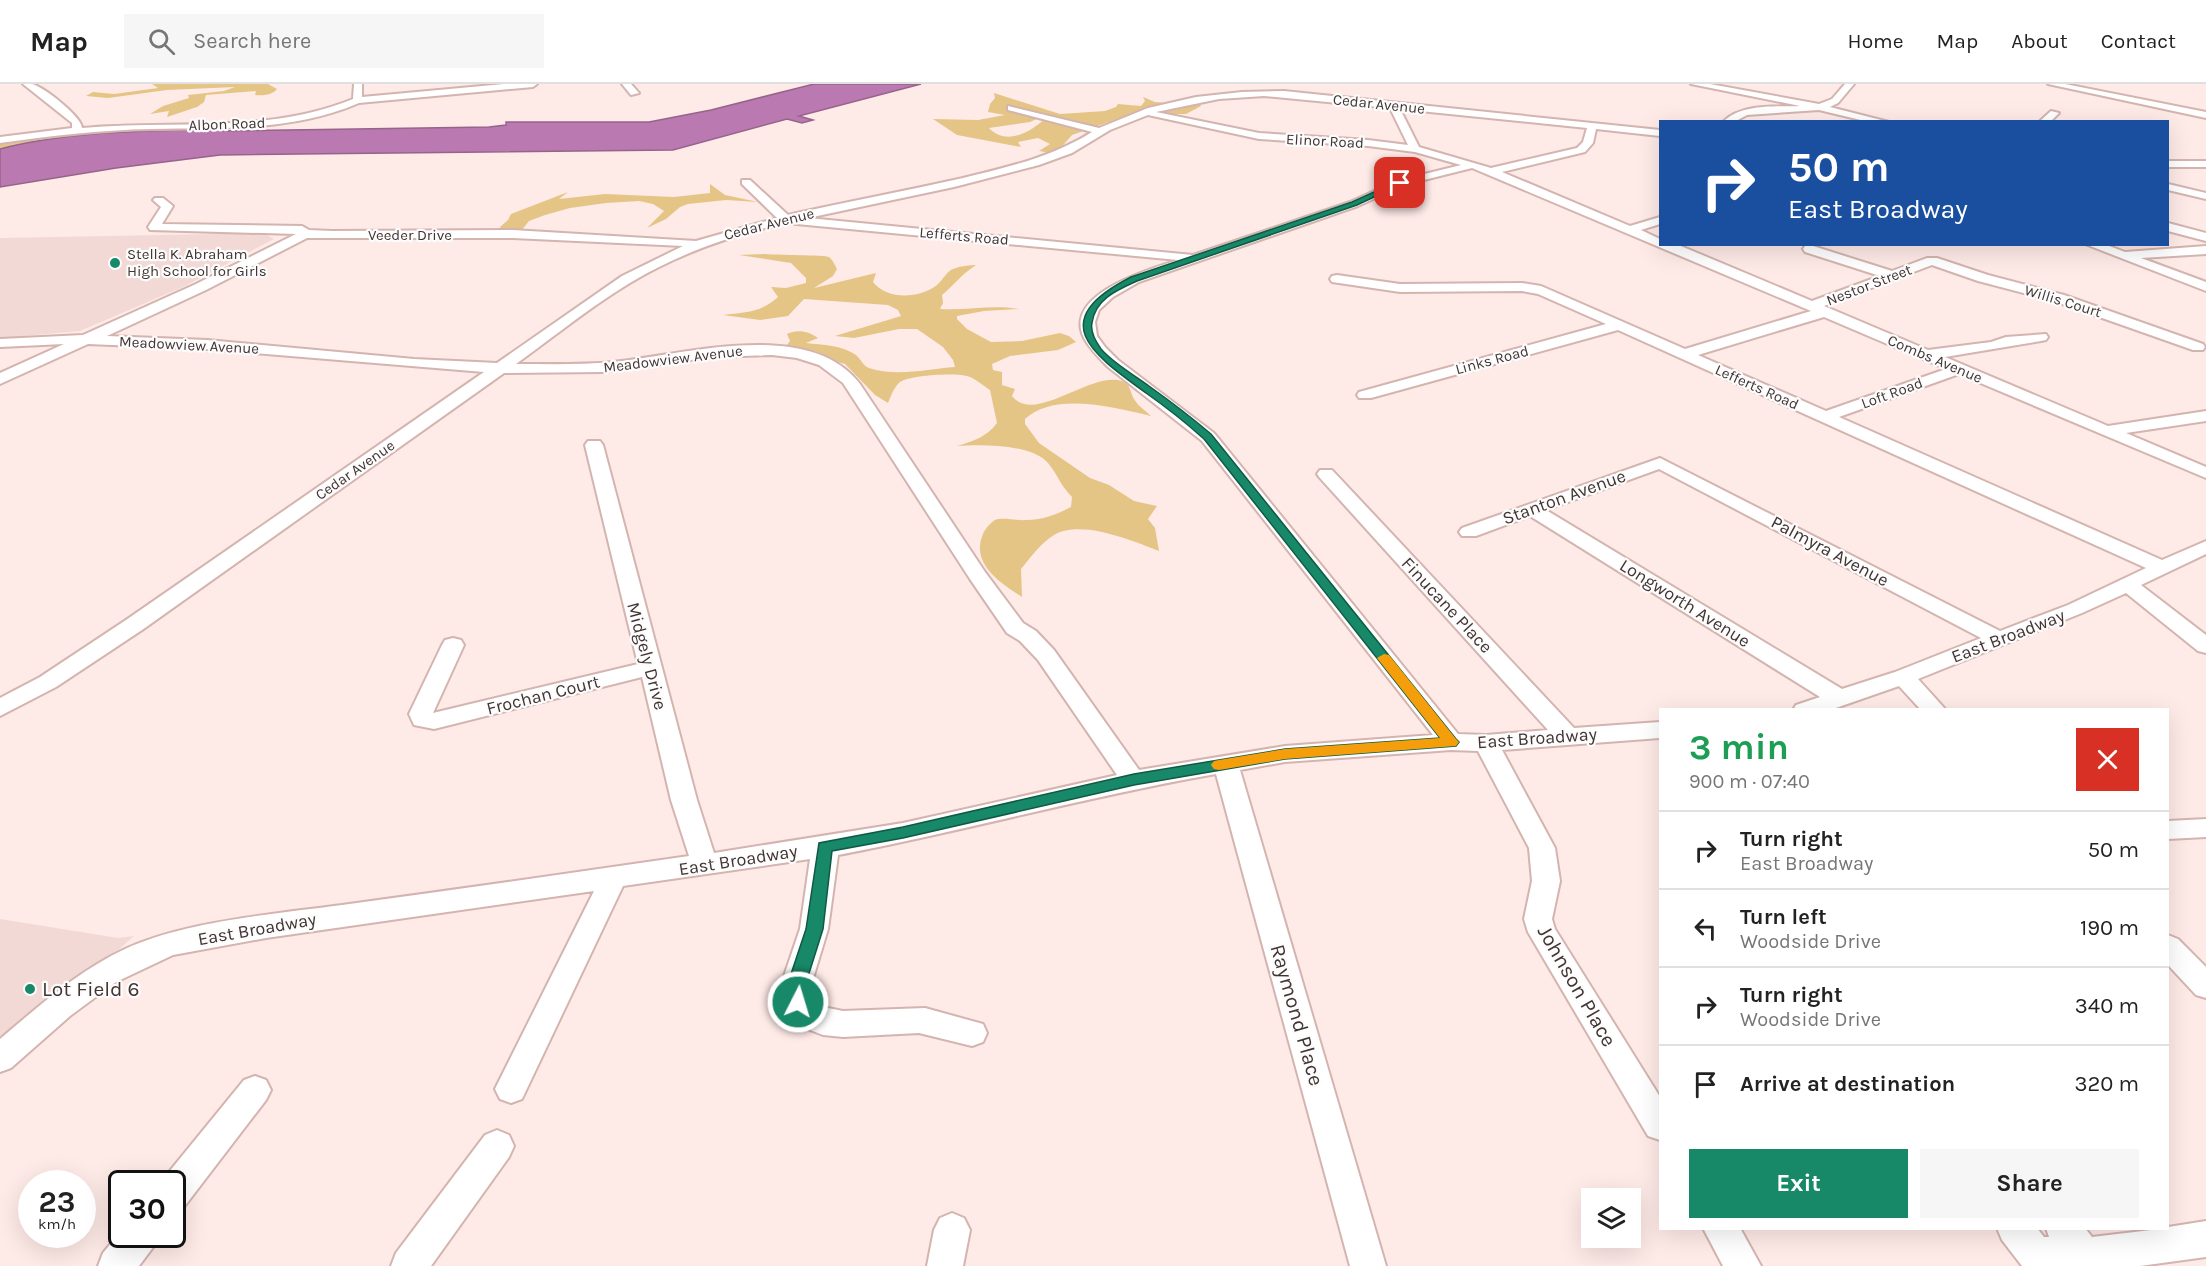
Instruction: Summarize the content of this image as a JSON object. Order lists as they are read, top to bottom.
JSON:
{
  "streets": {
    "street": [
      "Cedar Avenue",
      "Albon Road",
      "Elinor Road",
      "Veeder Drive",
      "Lefferts Road",
      "Nestor Street",
      "Willis Court",
      "Meadowview Avenue",
      "Combs Avenue",
      "Links Road",
      "Loft Road",
      "Stanton Avenue",
      "Palmyra Avenue",
      "Longworth Avenue",
      "Finucane Place",
      "East Broadway",
      "Midgely Drive",
      "Frochan Court",
      "Johnson Place",
      "Raymond Place"
    ]
  },
  "crossings": [
    ["Cedar Avenue", "Elinor Road"],
    ["Cedar Avenue", "Veeder Drive"],
    ["Cedar Avenue", "Lefferts Road"],
    ["Cedar Avenue", "Meadowview Avenue"],
    ["Elinor Road", "Combs Avenue"],
    ["Lefferts Road", "Links Road"],
    ["Lefferts Road", "Loft Road"],
    ["Lefferts Road", "East Broadway"],
    ["Nestor Street", "Willis Court"],
    ["Nestor Street", "Combs Avenue"],
    ["Meadowview Avenue", "East Broadway"],
    ["Combs Avenue", "Loft Road"],
    ["Stanton Avenue", "Palmyra Avenue"],
    ["Stanton Avenue", "Longworth Avenue"],
    ["Palmyra Avenue", "East Broadway"],
    ["Longworth Avenue", "East Broadway"],
    ["Finucane Place", "East Broadway"],
    ["East Broadway", "Midgely Drive"],
    ["East Broadway", "Johnson Place"],
    ["East Broadway", "Raymond Place"],
    ["Midgely Drive", "Frochan Court"]
  ],
  "places": ["Stella K. Abraham High School for Girls", "Lot Field 6"],
  "page": {
    "header": "Map",
    "search": "Search here",
    "nav": [
      "Home",
      "Map",
      "About",
      "Contact"
    ],
    "turn": ["50 m", "East Broadway"],
    "heading": ["3 min", "900 m · 07:40"],
    "list": [
      {
        "name": "Turn right",
        "note": "East Broadway",
        "value": "50 m"
      },
      {
        "name": "Turn left",
        "note": "Woodside Drive",
        "value": "190 m"
      },
      {
        "name": "Turn right",
        "note": "Woodside Drive",
        "value": "340 m"
      },
      {
        "name": "Arrive at destination",
        "value": "320 m"
      }
    ],
    "buttons": ["Exit", "Share"],
    "speed": "23 km/h",
    "limit": "30"
  }
}
